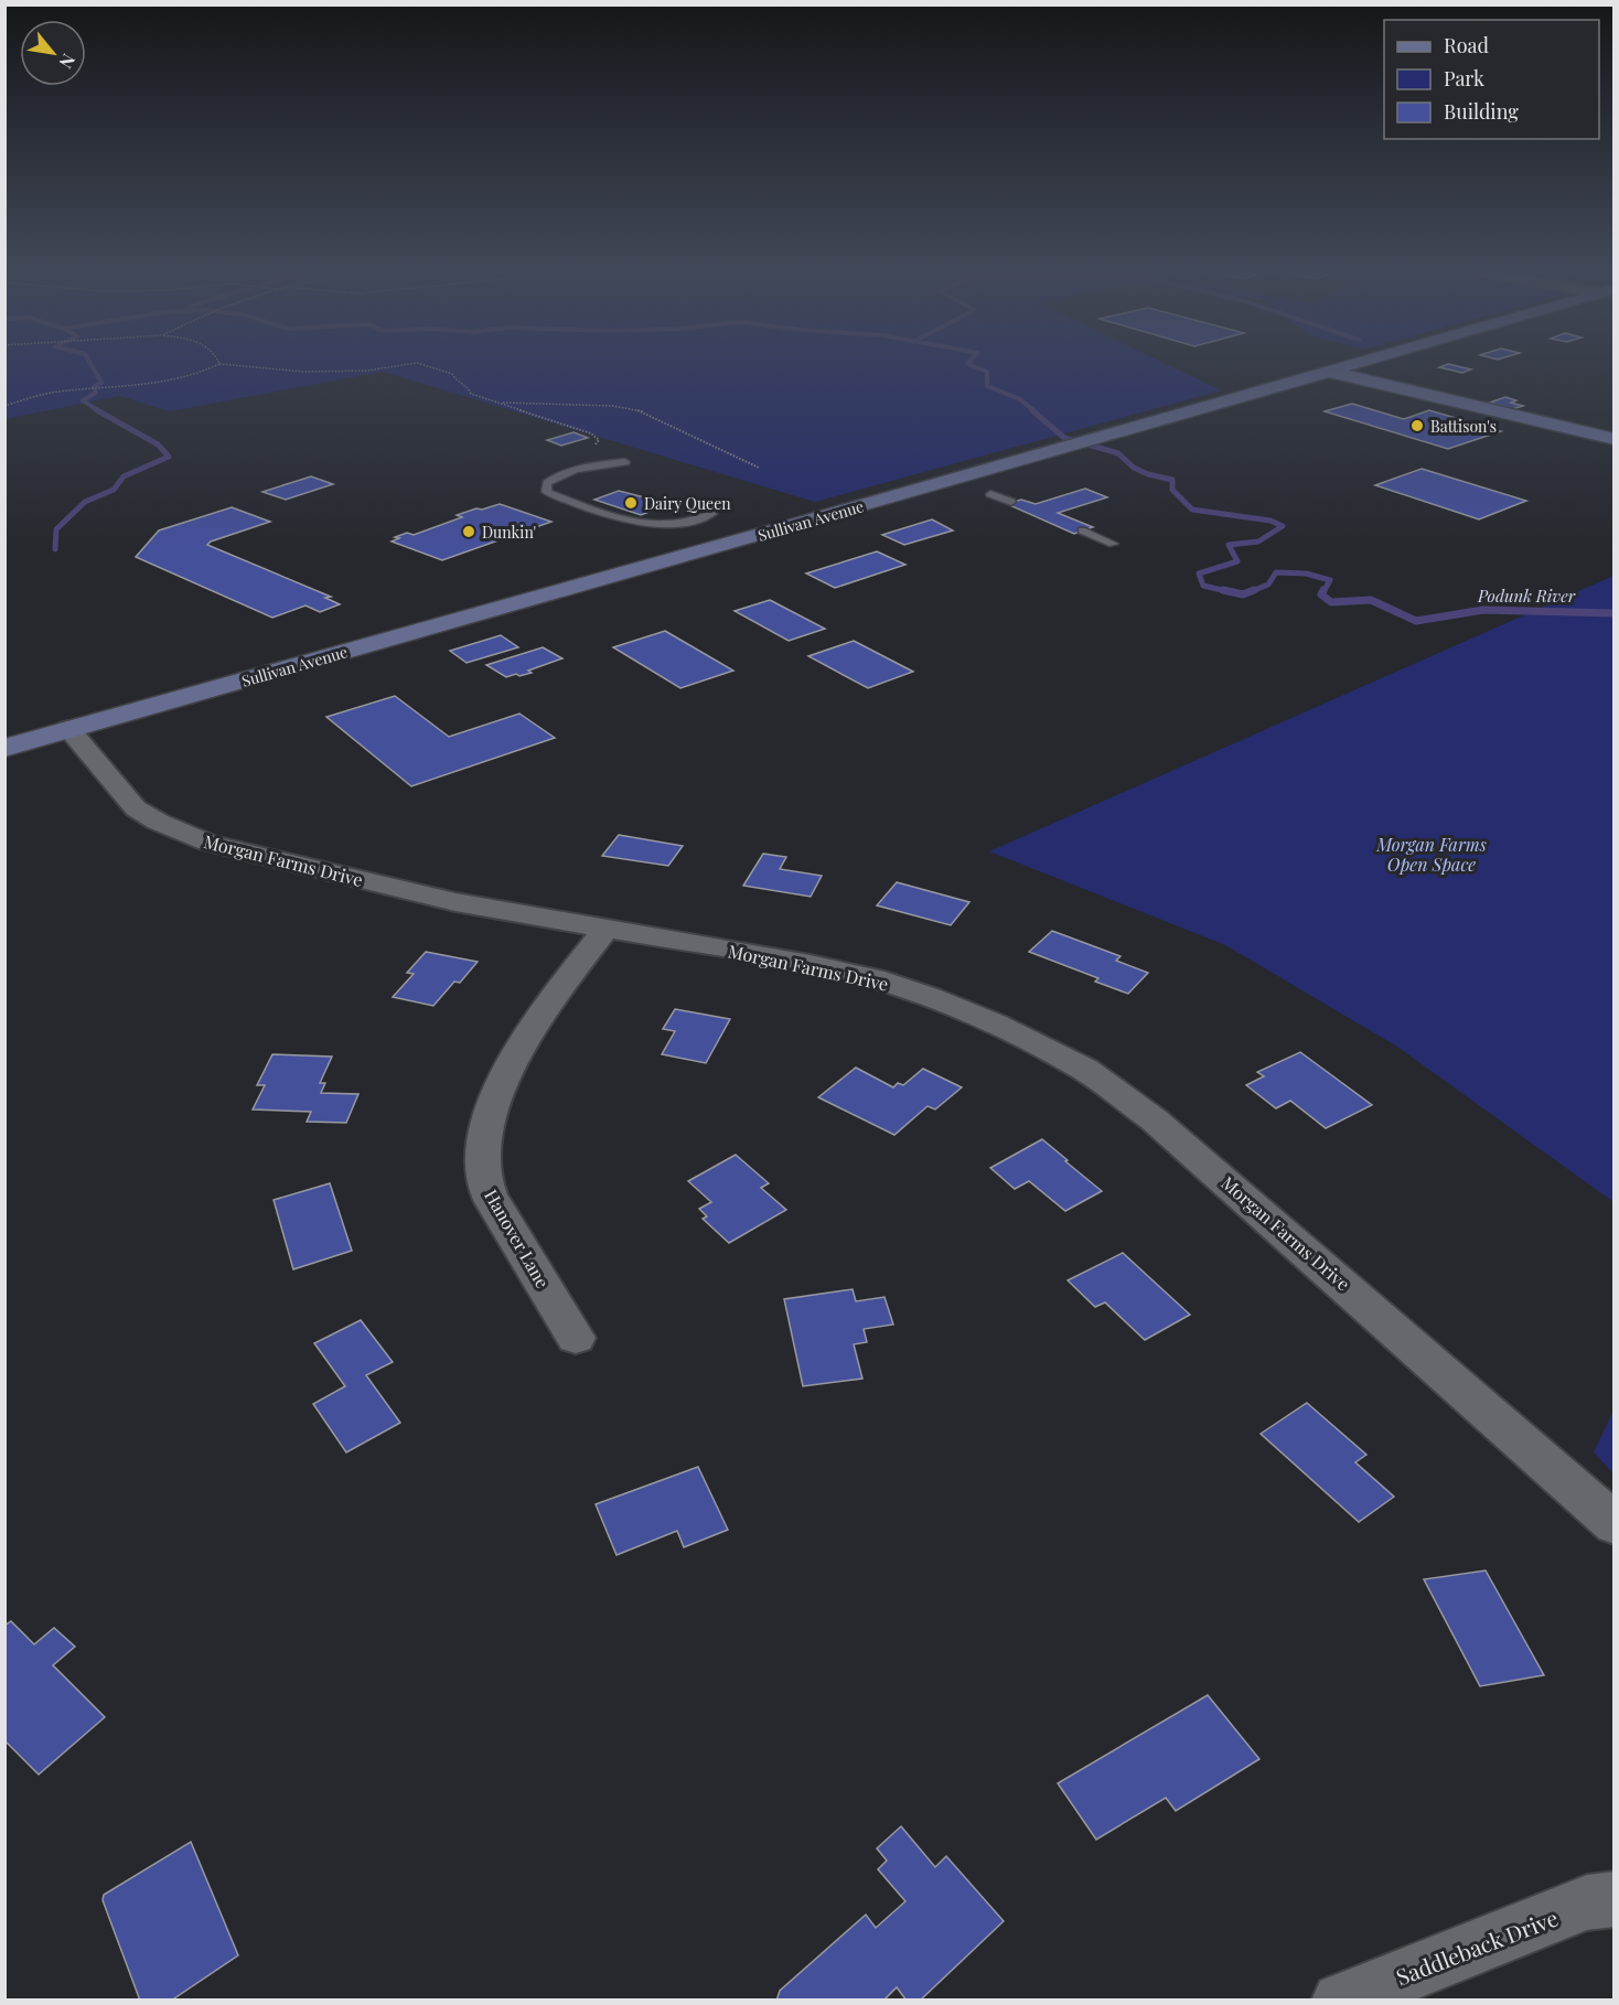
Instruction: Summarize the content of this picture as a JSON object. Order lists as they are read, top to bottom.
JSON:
{
  "streets": {
    "main road": ["Sullivan Avenue"],
    "street": ["Morgan Farms Drive", "Hanover Lane", "Saddleback Drive"]
  },
  "crossings": [
    ["Sullivan Avenue", "Morgan Farms Drive"],
    ["Morgan Farms Drive", "Hanover Lane"]
  ],
  "water": ["Podunk River"],
  "parks": ["Morgan Farms Open Space"],
  "places": ["Battison's", "Dairy Queen", "Dunkin'"],
  "legend": ["Road", "Park", "Building"],
  "north": "bottom right"
}
